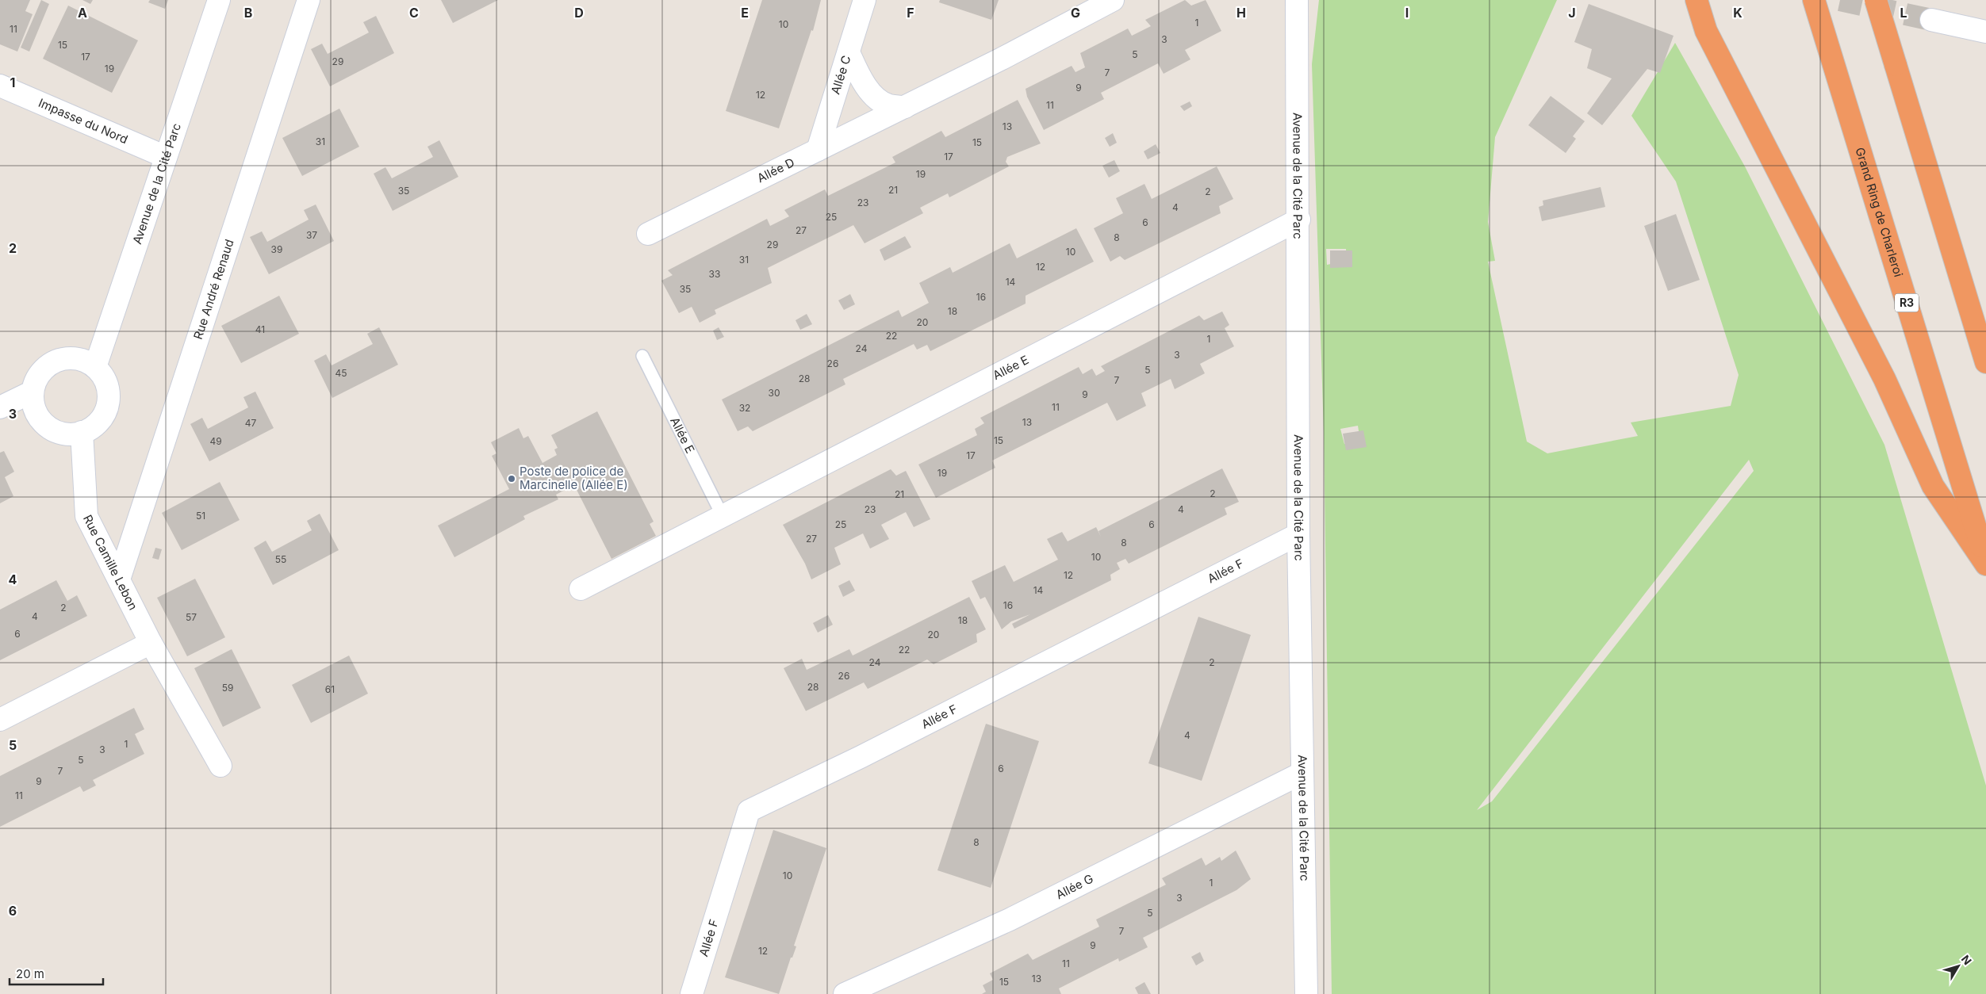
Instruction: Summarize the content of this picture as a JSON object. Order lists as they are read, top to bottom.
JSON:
{
  "streets": {
    "highway": ["Grand Ring de Charleroi", "R3"],
    "street": [
      "Allée C",
      "Impasse du Nord",
      "Allée D",
      "Avenue de la Cité Parc",
      "Rue André Renaud",
      "Allée E",
      "Rue Camille Lebon",
      "Allée F",
      "Allée G"
    ]
  },
  "crossings": [
    ["Allée C", "Allée D"],
    ["Impasse du Nord", "Avenue de la Cité Parc"],
    ["Avenue de la Cité Parc", "Allée E"],
    ["Avenue de la Cité Parc", "Rue Camille Lebon"],
    ["Avenue de la Cité Parc", "Allée F"],
    ["Avenue de la Cité Parc", "Allée G"],
    ["Rue André Renaud", "Rue Camille Lebon"]
  ],
  "places": ["Poste de police de Marcinelle (Allée E)"],
  "house_numbers": [
    "1",
    "10",
    "11",
    "3",
    "15",
    "5",
    "17",
    "29",
    "19",
    "7",
    "9",
    "12",
    "11",
    "13",
    "31",
    "15",
    "17",
    "19",
    "21",
    "35",
    "2",
    "23",
    "4",
    "25",
    "6",
    "27",
    "37",
    "8",
    "29",
    "39",
    "10",
    "31",
    "12",
    "33",
    "14",
    "35",
    "16",
    "18",
    "20",
    "41",
    "22",
    "1",
    "24",
    "3",
    "26",
    "5",
    "45",
    "28",
    "7",
    "30",
    "9",
    "11",
    "32",
    "13",
    "47",
    "15",
    "49",
    "17",
    "19",
    "2",
    "21",
    "23",
    "4",
    "51",
    "25",
    "6",
    "27",
    "8",
    "10",
    "55",
    "12",
    "14",
    "16",
    "2",
    "4",
    "57",
    "18",
    "6",
    "20",
    "22",
    "24",
    "2",
    "26",
    "28",
    "59",
    "61",
    "4",
    "1",
    "3",
    "5",
    "6",
    "7",
    "9",
    "11",
    "8",
    "10",
    "1",
    "3",
    "5",
    "7",
    "9",
    "12",
    "11",
    "13",
    "15"
  ],
  "scale_bar": "20 m",
  "north": "top right",
  "grid": {
    "columns": [
      "A",
      "B",
      "C",
      "D",
      "E",
      "F",
      "G",
      "H",
      "I",
      "J",
      "K",
      "L"
    ],
    "rows": [
      "1",
      "2",
      "3",
      "4",
      "5",
      "6"
    ]
  }
}
